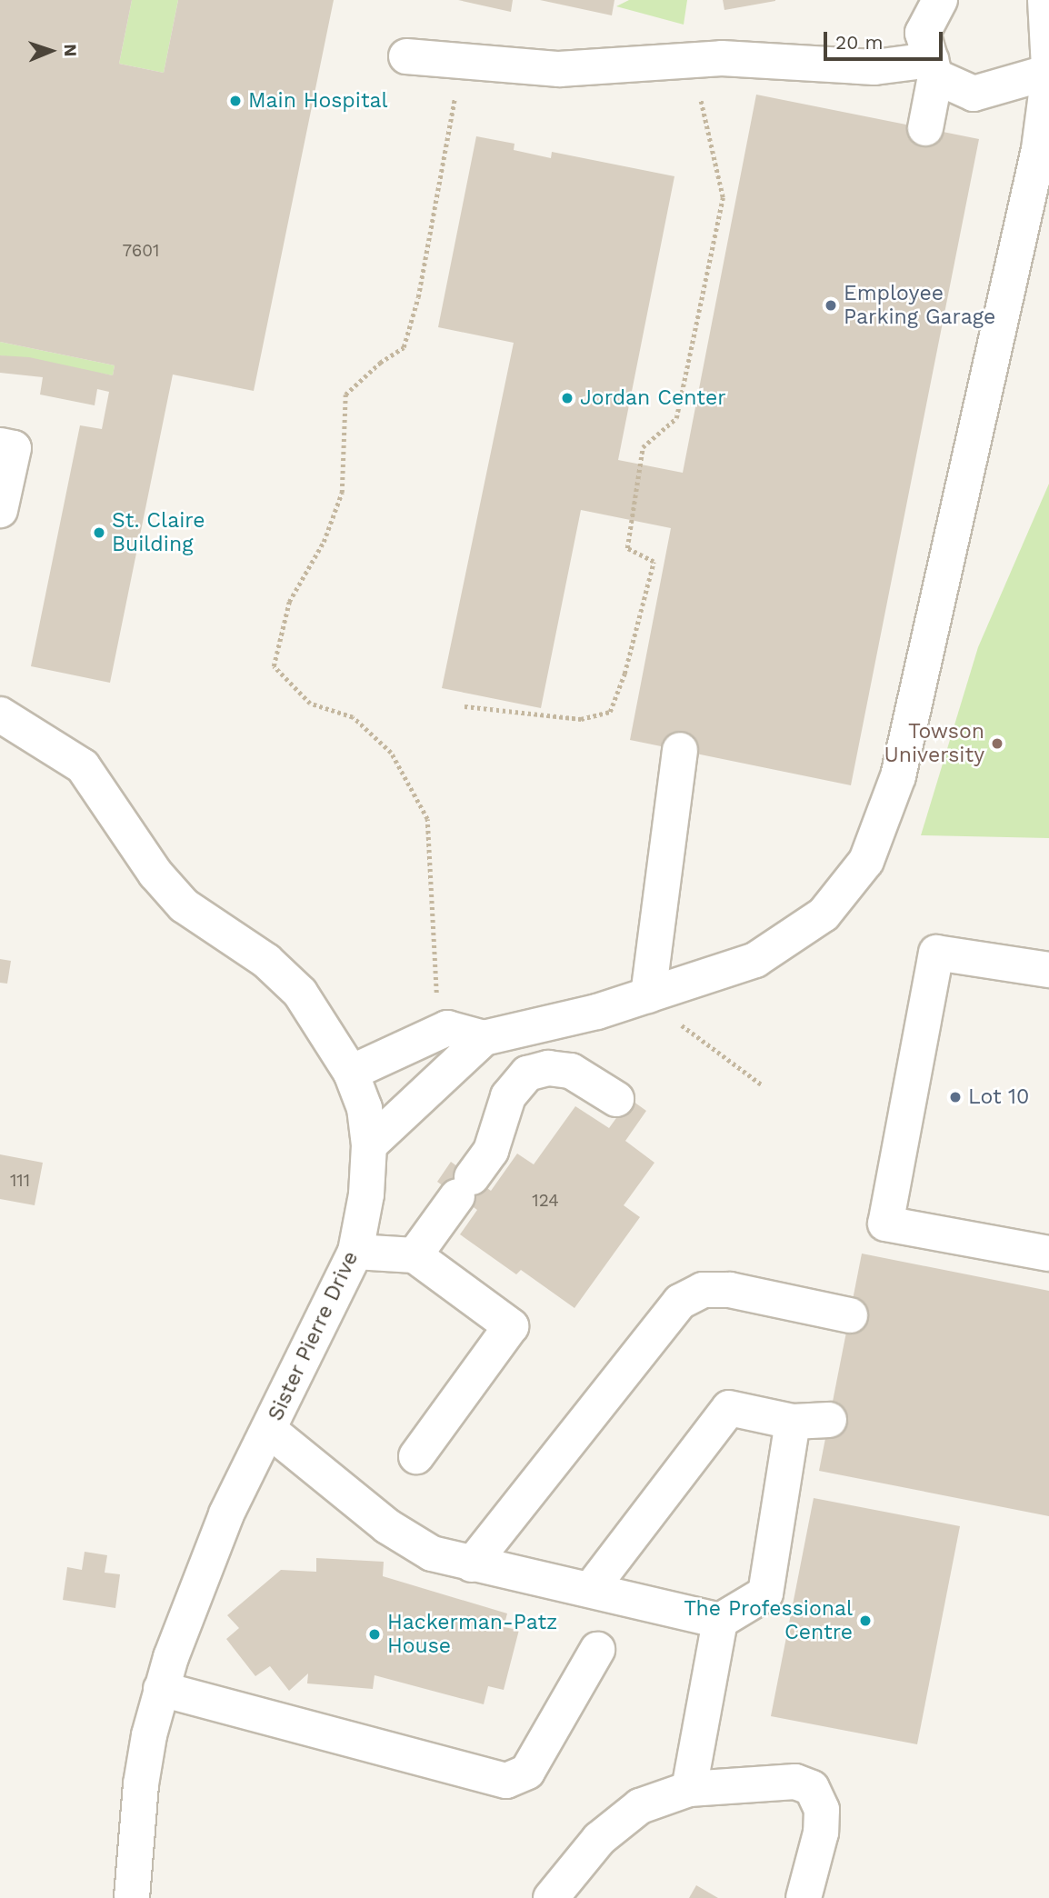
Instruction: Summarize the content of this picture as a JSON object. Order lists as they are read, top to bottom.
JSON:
{
  "streets": {
    "street": ["Sister Pierre Drive"]
  },
  "places": [
    "Main Hospital",
    "Employee Parking Garage",
    "Jordan Center",
    "St. Claire Building",
    "Towson University",
    "Lot 10",
    "The Professional Centre",
    "Hackerman-Patz House"
  ],
  "house_numbers": ["7601", "111", "124"],
  "scale_bar": "20 m",
  "north": "right"
}
